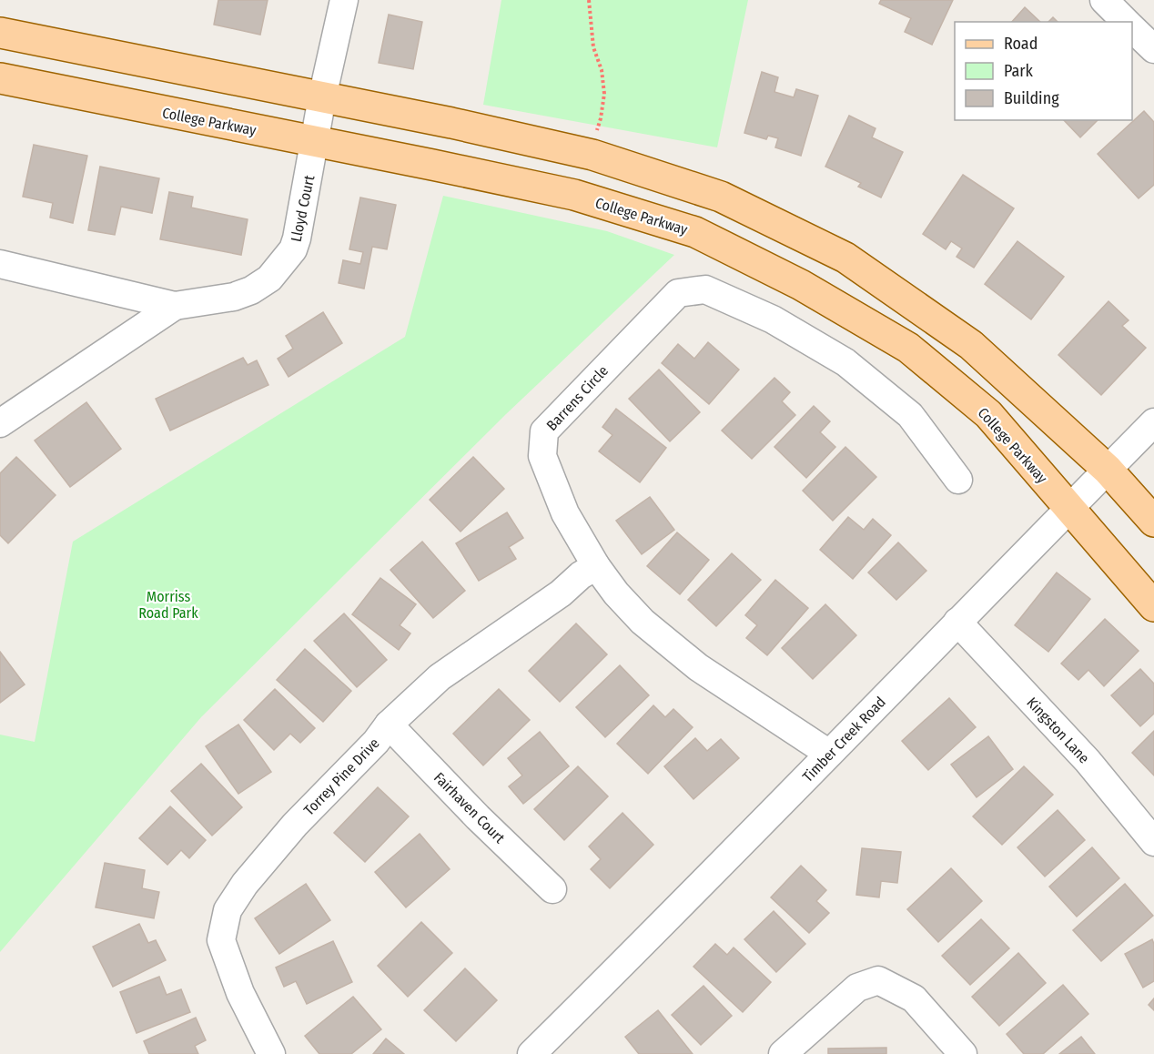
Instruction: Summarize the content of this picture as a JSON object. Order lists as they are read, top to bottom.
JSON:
{
  "streets": {
    "main road": ["College Parkway"],
    "street": [
      "Lloyd Court",
      "Barrens Circle",
      "Kingston Lane",
      "Timber Creek Road",
      "Torrey Pine Drive",
      "Fairhaven Court"
    ]
  },
  "crossings": [
    ["College Parkway", "Lloyd Court"],
    ["College Parkway", "Timber Creek Road"],
    ["Barrens Circle", "Timber Creek Road"],
    ["Barrens Circle", "Torrey Pine Drive"],
    ["Kingston Lane", "Timber Creek Road"],
    ["Torrey Pine Drive", "Fairhaven Court"]
  ],
  "parks": ["Morriss Road Park"],
  "legend": ["Road", "Park", "Building"]
}
